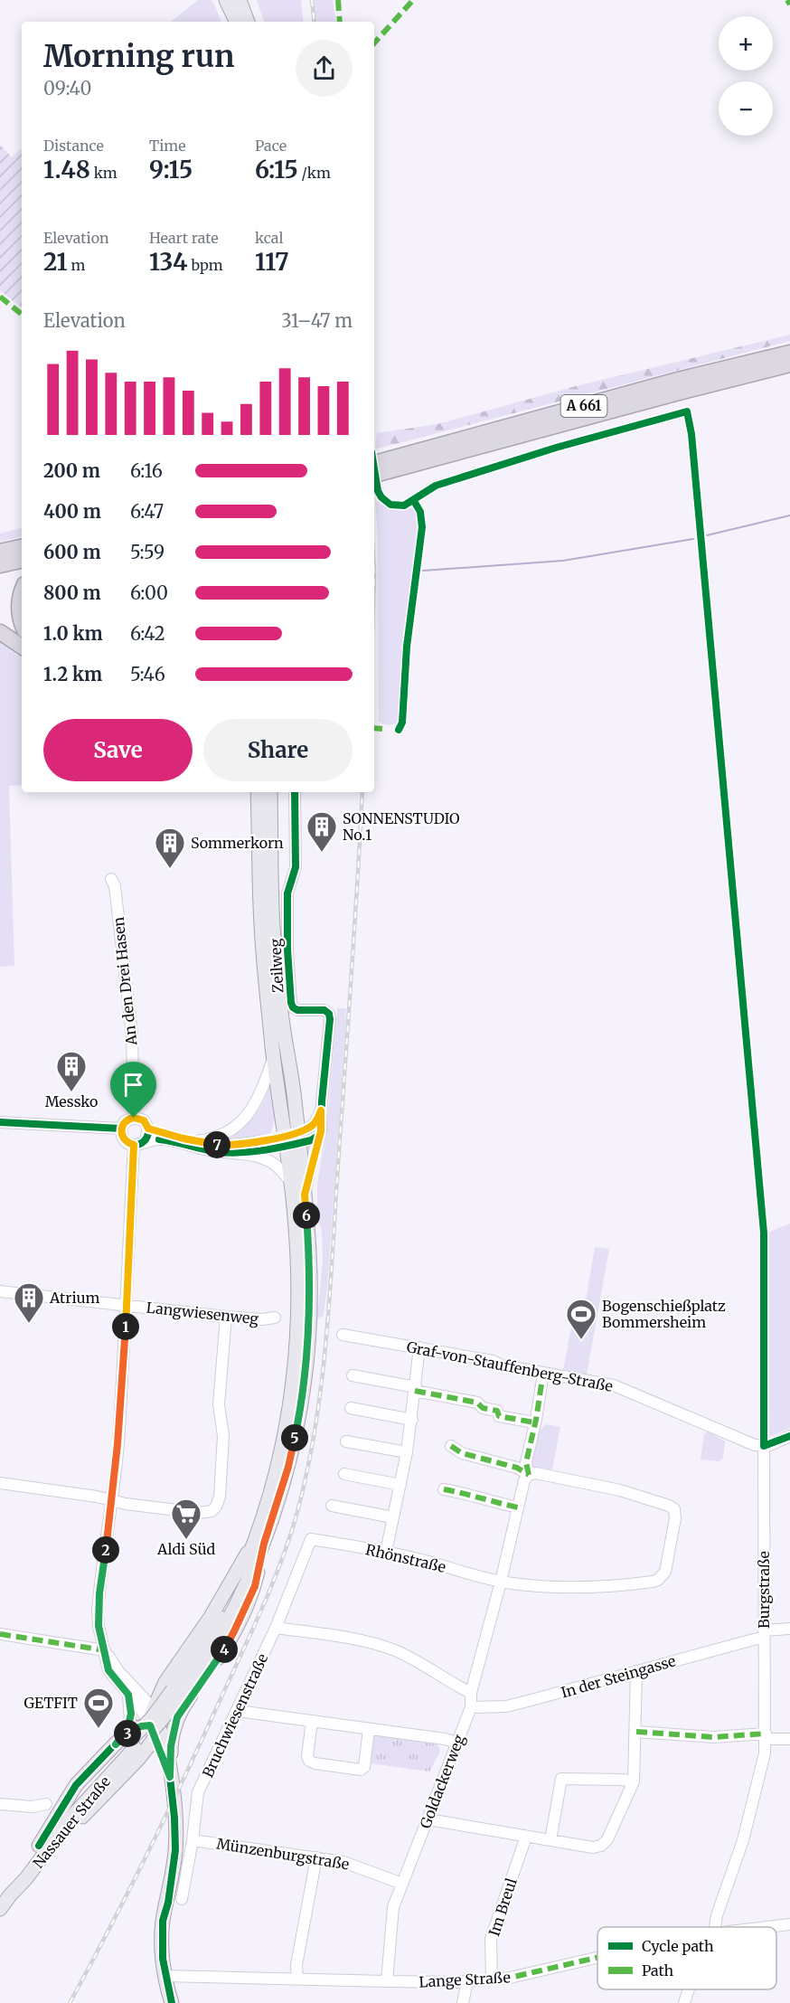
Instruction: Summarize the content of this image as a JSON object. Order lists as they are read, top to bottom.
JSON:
{
  "streets": {
    "highway": ["A 661"],
    "main road": ["Nassauer Straße"],
    "street": [
      "Zeilweg",
      "An den Drei Hasen",
      "Langwiesenweg",
      "Graf-von-Stauffenberg-Straße",
      "Rhönstraße",
      "Burgstraße",
      "In der Steingasse",
      "Bruchwiesenstraße",
      "Goldackerweg",
      "Münzenburgstraße",
      "Im Breul",
      "Lange Straße"
    ]
  },
  "crossings": [
    ["Graf-von-Stauffenberg-Straße", "Burgstraße"],
    ["Graf-von-Stauffenberg-Straße", "Goldackerweg"],
    ["Rhönstraße", "Bruchwiesenstraße"],
    ["Rhönstraße", "Goldackerweg"],
    ["Burgstraße", "In der Steingasse"],
    ["In der Steingasse", "Goldackerweg"],
    ["Bruchwiesenstraße", "Münzenburgstraße"],
    ["Goldackerweg", "Münzenburgstraße"],
    ["Goldackerweg", "Lange Straße"],
    ["Im Breul", "Lange Straße"]
  ],
  "places": {
    "building": [
      "SONNENSTUDIO No.1",
      "Sommerkorn",
      "Messko",
      "Atrium"
    ],
    "sports": ["Bogenschießplatz Bommersheim", "GETFIT"],
    "supermarket": ["Aldi Süd"]
  },
  "legend": ["Cycle path", "Path"],
  "page": {
    "map_buttons": ["+", "−"],
    "heading": ["Morning run", "09:40"],
    "stats": [
      ["Distance", "1.48 km"],
      ["Time", "9:15"],
      ["Pace", "6:15 /km"],
      ["Elevation", "21 m"],
      ["Heart rate", "134 bpm"],
      ["kcal", "117"]
    ],
    "chart": ["Elevation", "31–47 m"],
    "list": [
      {
        "name": "200 m",
        "note": "6:16"
      },
      {
        "name": "400 m",
        "note": "6:47"
      },
      {
        "name": "600 m",
        "note": "5:59"
      },
      {
        "name": "800 m",
        "note": "6:00"
      },
      {
        "name": "1.0 km",
        "note": "6:42"
      },
      {
        "name": "1.2 km",
        "note": "5:46"
      }
    ],
    "buttons": ["Save", "Share"],
    "pins": [
      "7",
      "6",
      "1",
      "5",
      "2",
      "4",
      "3"
    ]
  }
}
